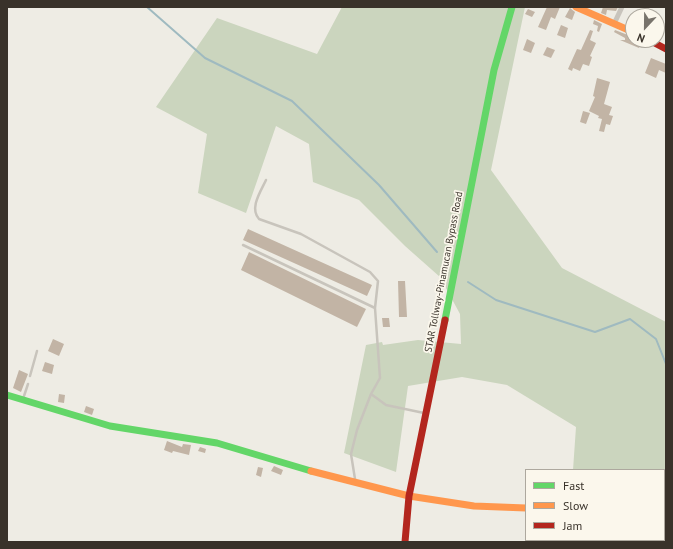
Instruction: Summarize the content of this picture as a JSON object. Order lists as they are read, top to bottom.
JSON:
{
  "streets": {
    "street": ["STAR Tollway-Pinamucan Bypass Road"]
  },
  "legend": ["Fast", "Slow", "Jam"],
  "north": "bottom"
}
